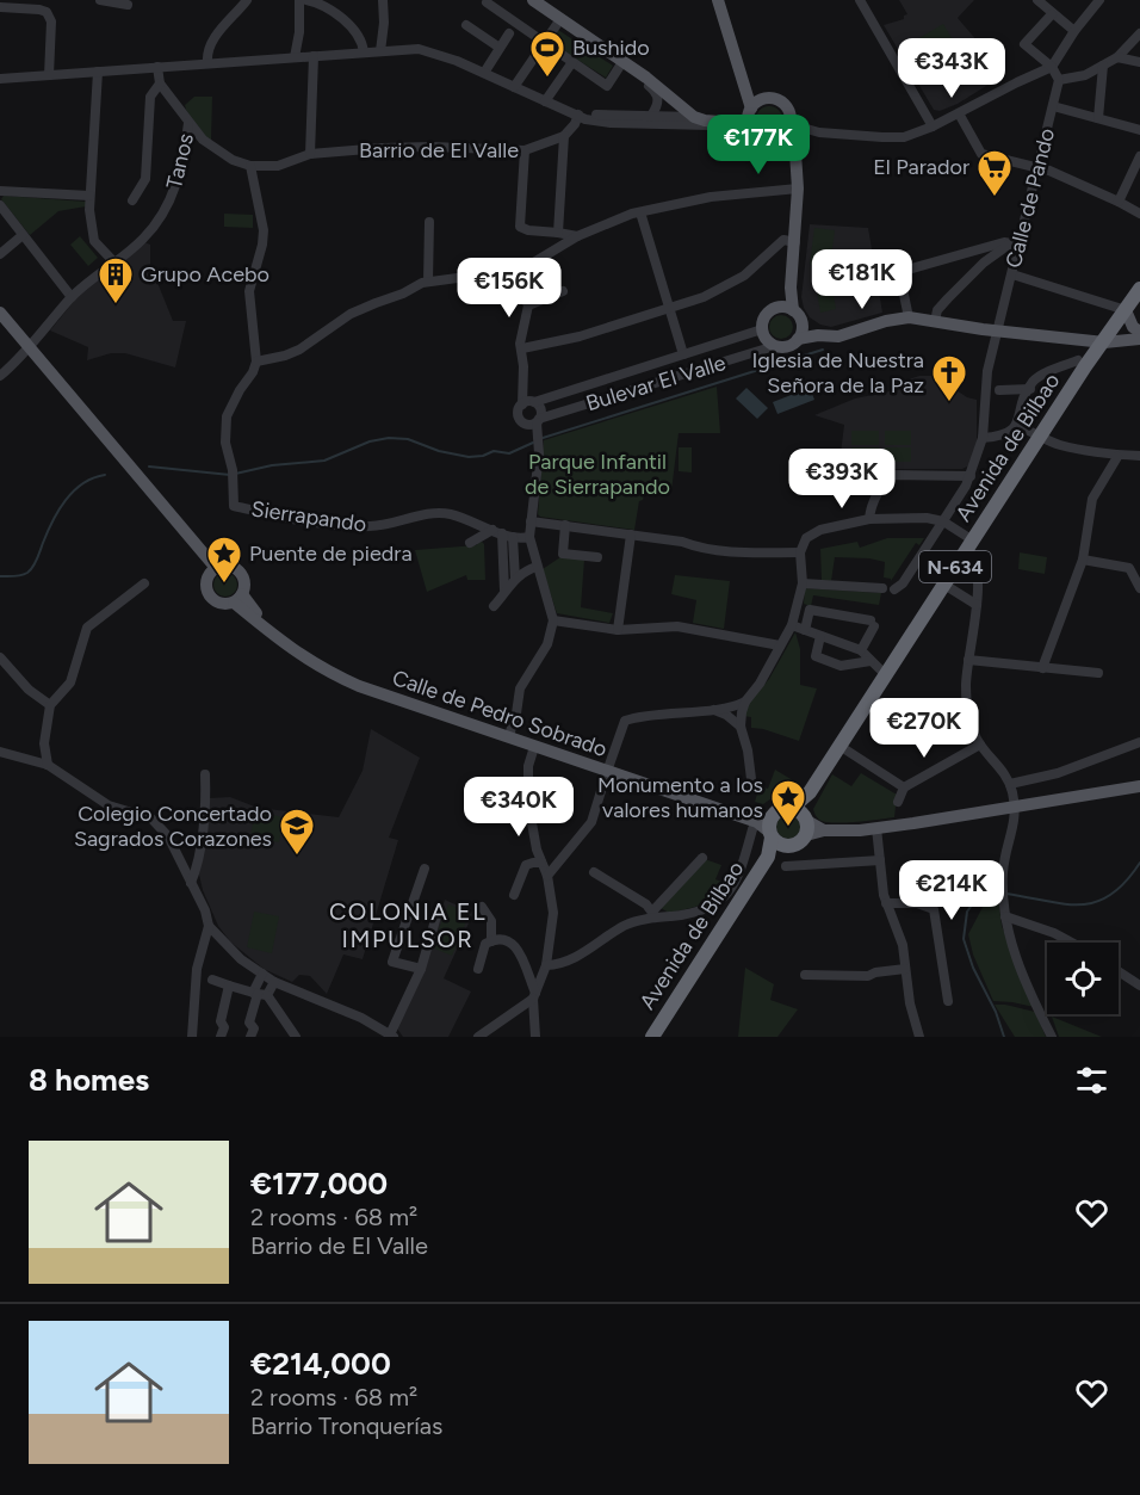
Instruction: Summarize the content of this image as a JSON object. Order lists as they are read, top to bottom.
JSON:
{
  "streets": {
    "highway": ["Avenida de Bilbao", "N-634"],
    "main road": ["Calle de Pedro Sobrado"],
    "street": [
      "Barrio de El Valle",
      "Tanos",
      "Calle de Pando",
      "Bulevar El Valle",
      "Sierrapando"
    ]
  },
  "crossings": [
    ["Barrio de El Valle", "Tanos"],
    ["Avenida de Bilbao", "N-634"],
    ["Avenida de Bilbao", "Calle de Pedro Sobrado"]
  ],
  "districts": ["COLONIA EL IMPULSOR"],
  "parks": ["Parque Infantil de Sierrapando"],
  "places": {
    "sports": ["Bushido"],
    "supermarket": ["El Parador"],
    "building": ["Grupo Acebo"],
    "church": ["Iglesia de Nuestra Señora de la Paz"],
    "place": ["Puente de piedra", "Monumento a los valores humanos"],
    "school or university": ["Colegio Concertado Sagrados Corazones"]
  },
  "page": {
    "price": [
      "€343K",
      "€177K",
      "€181K",
      "€156K",
      "€393K",
      "€270K",
      "€340K",
      "€214K"
    ],
    "heading": "8 homes",
    "list": [
      {
        "name": "€177,000",
        "note": "2 rooms · 68 m² · Barrio de El Valle"
      },
      {
        "name": "€214,000",
        "note": "2 rooms · 68 m² · Barrio Tronquerías"
      }
    ]
  }
}
